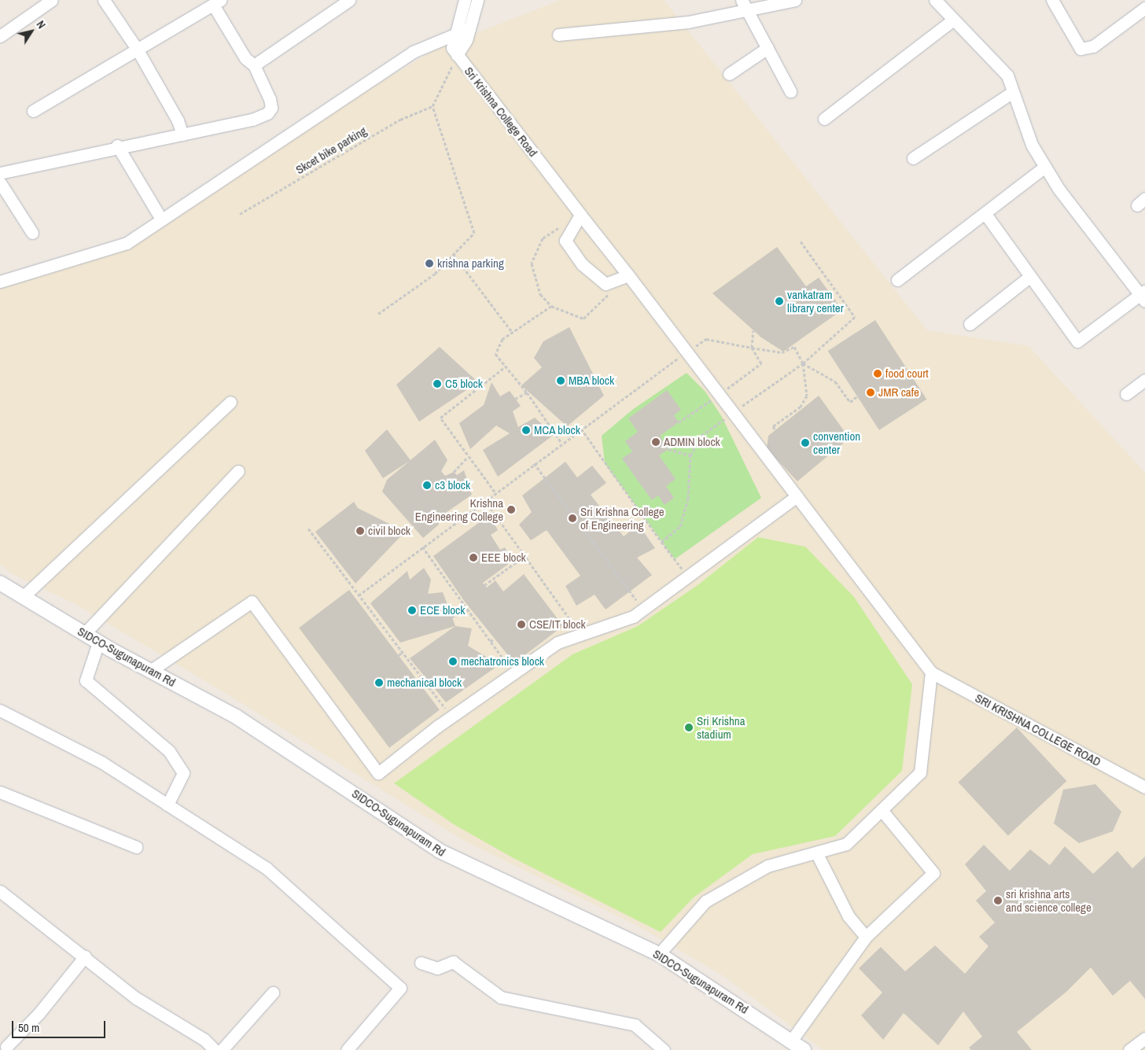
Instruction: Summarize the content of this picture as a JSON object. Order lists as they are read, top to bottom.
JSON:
{
  "streets": {
    "street": ["Sri Krishna College Road", "SIDCO-Sugunapuram Rd", "SRI KRISHNA COLLEGE ROAD"],
    "path": ["Skcet bike parking"]
  },
  "crossings": [
    ["Sri Krishna College Road", "SRI KRISHNA COLLEGE ROAD"]
  ],
  "places": [
    "krishna parking",
    "vankatram library center",
    "food court",
    "MBA block",
    "C5 block",
    "JMR cafe",
    "MCA block",
    "ADMIN block",
    "convention center",
    "c3 block",
    "Krishna Engineering College",
    "Sri Krishna College of Engineering",
    "civil block",
    "EEE block",
    "ECE block",
    "CSE/IT block",
    "mechatronics block",
    "mechanical block",
    "Sri Krishna stadium",
    "sri krishna arts and science college"
  ],
  "scale_bar": "50 m",
  "north": "top right"
}
